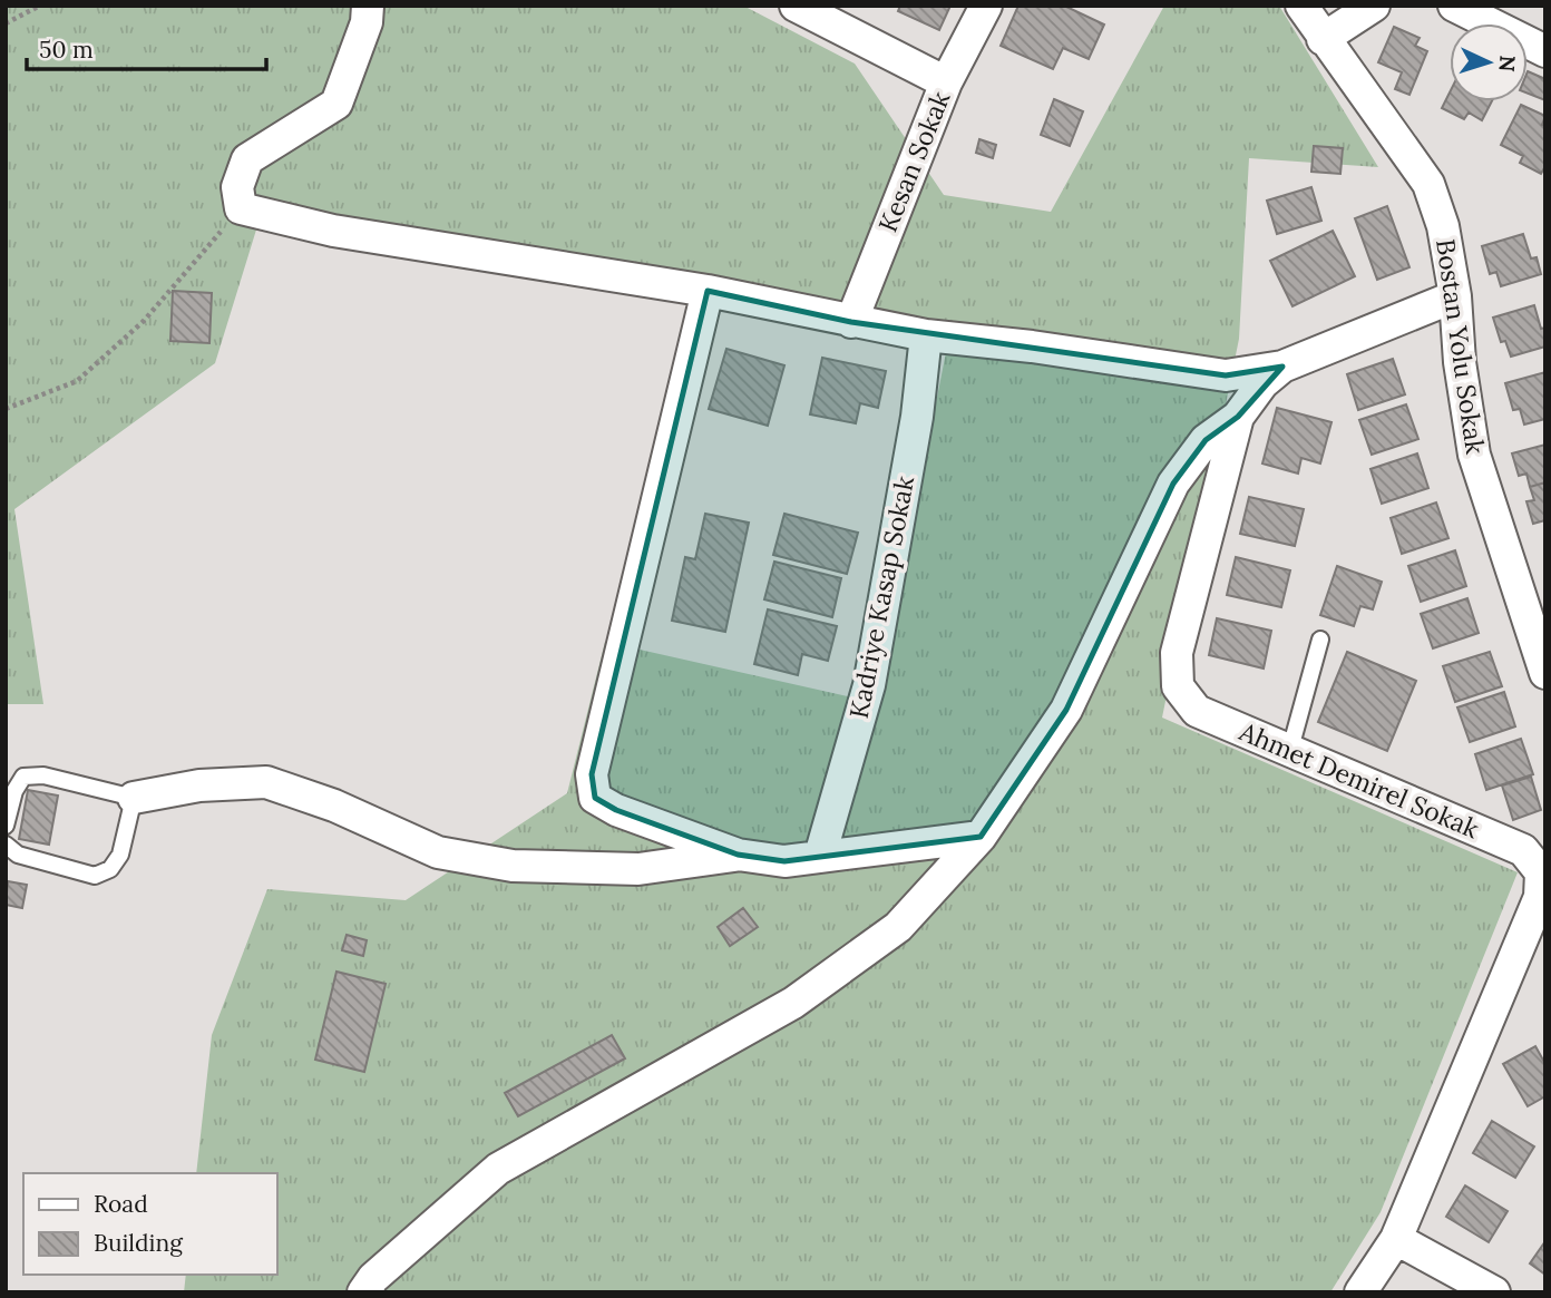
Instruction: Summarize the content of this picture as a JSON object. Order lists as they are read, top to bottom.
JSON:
{
  "streets": {
    "street": [
      "Kesan Sokak",
      "Bostan Yolu Sokak",
      "Kadriye Kasap Sokak",
      "Ahmet Demirel Sokak"
    ]
  },
  "legend": ["Road", "Building"],
  "scale_bar": "50 m",
  "north": "right"
}
